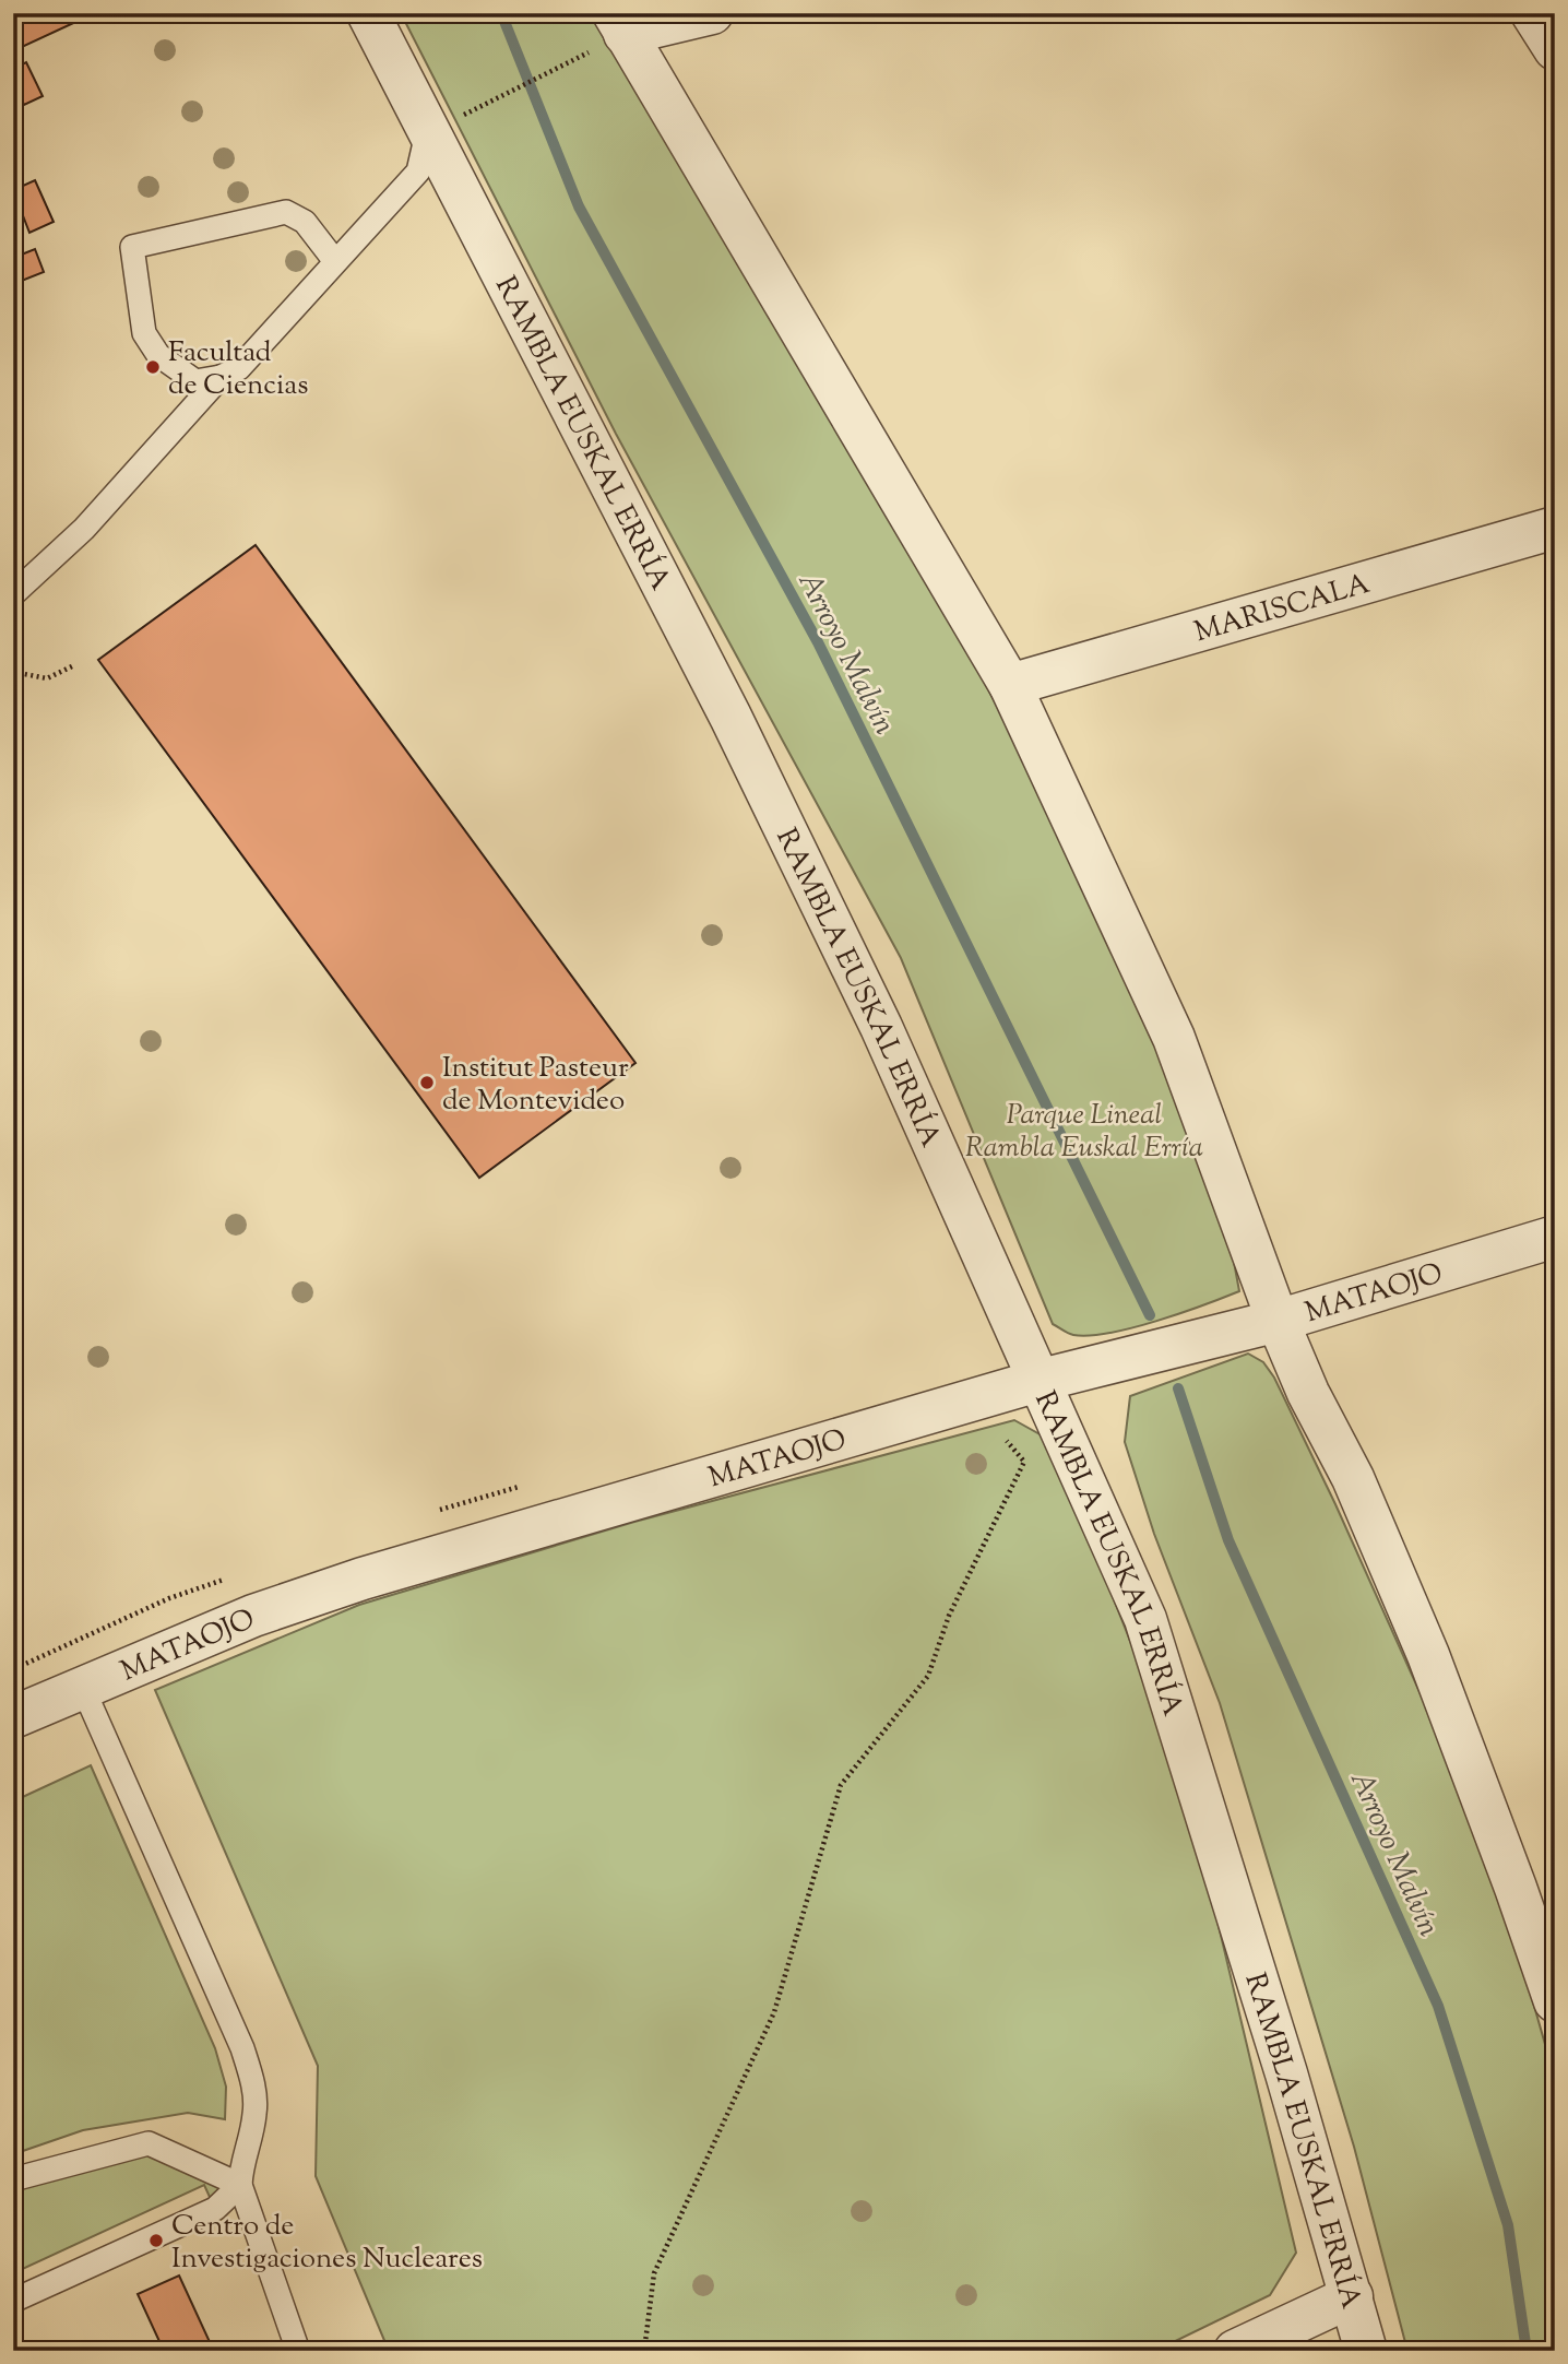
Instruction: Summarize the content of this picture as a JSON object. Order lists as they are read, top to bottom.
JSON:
{
  "streets": {
    "street": ["RAMBLA EUSKAL ERRÍA", "MARISCALA", "MATAOJO"]
  },
  "crossings": [
    ["RAMBLA EUSKAL ERRÍA", "MATAOJO"]
  ],
  "water": ["Arroyo Malvín"],
  "parks": ["Parque Lineal Rambla Euskal Erría"],
  "places": ["Facultad de Ciencias", "Institut Pasteur de Montevideo", "Centro de Investigaciones Nucleares"]
}
